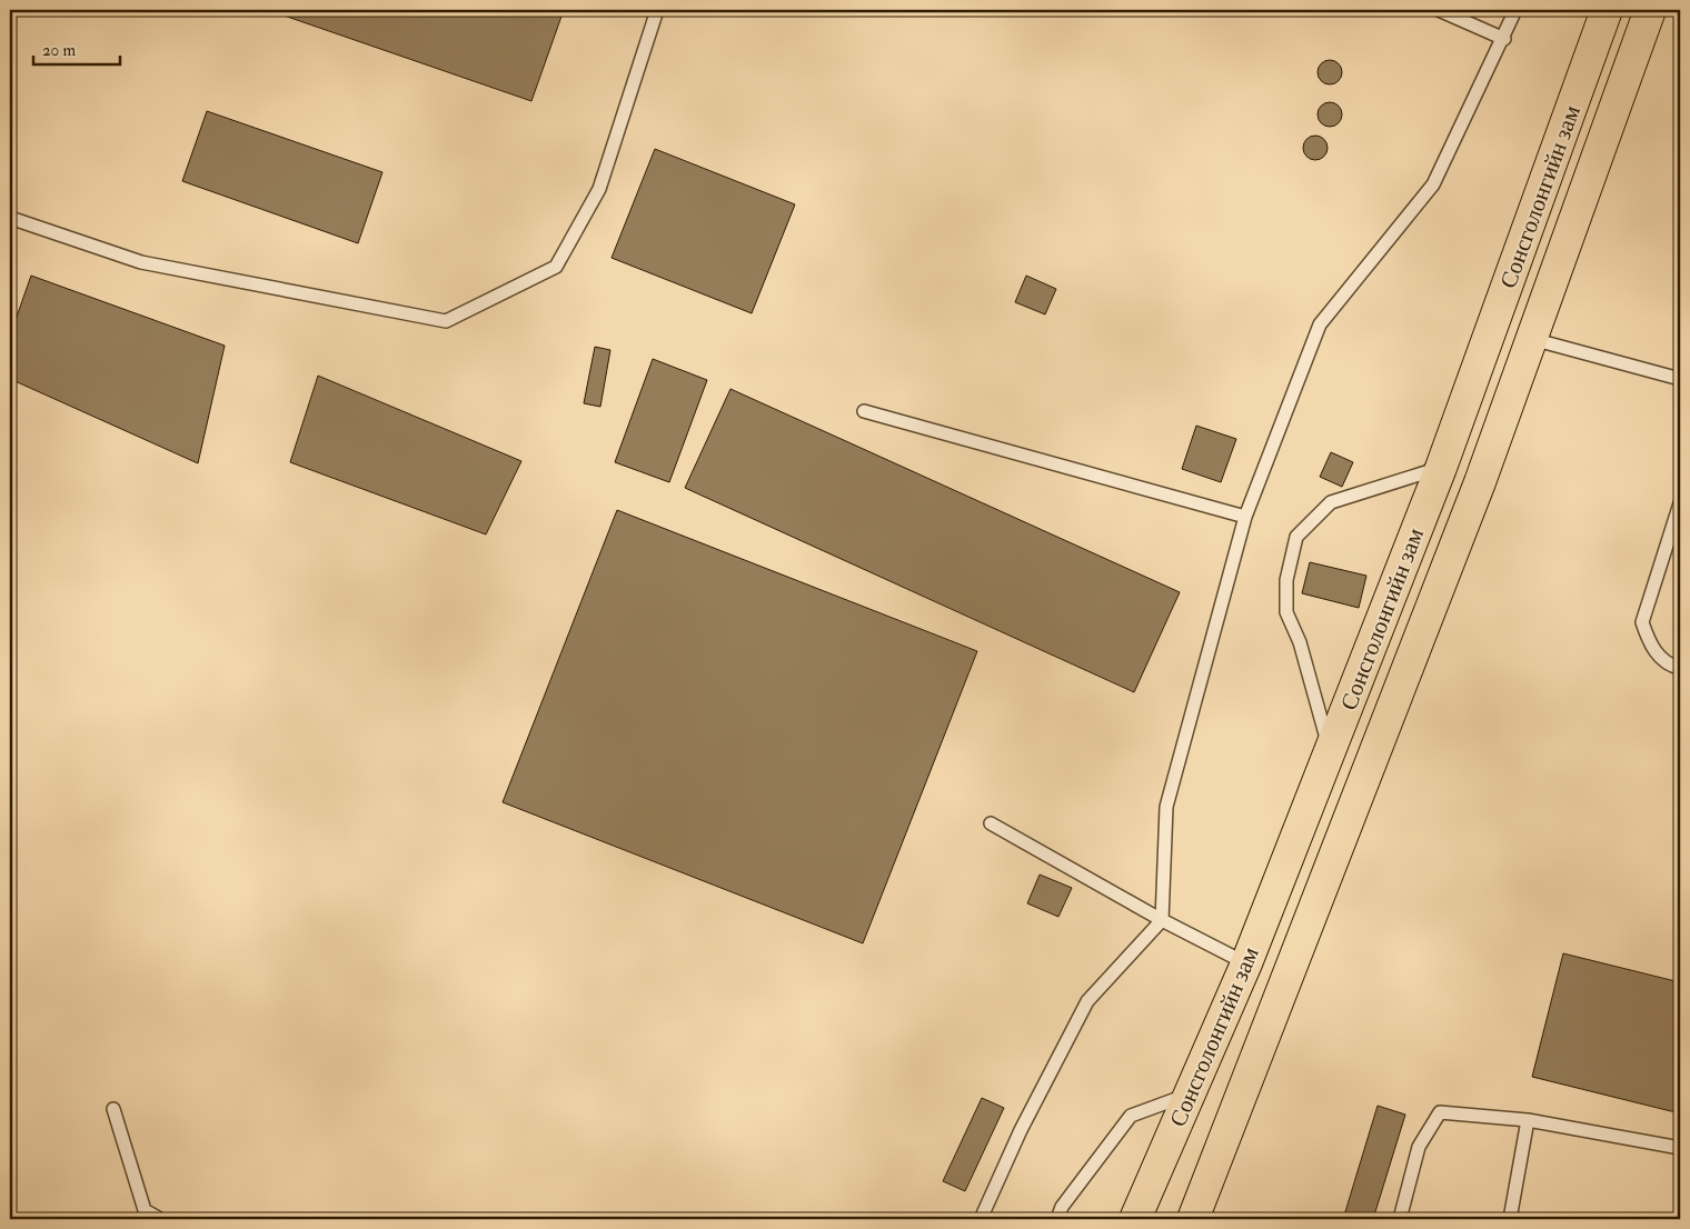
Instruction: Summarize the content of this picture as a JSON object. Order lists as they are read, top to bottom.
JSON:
{
  "streets": {
    "main road": ["Сонсголонгийн зам"]
  },
  "scale_bar": "20 m"
}
